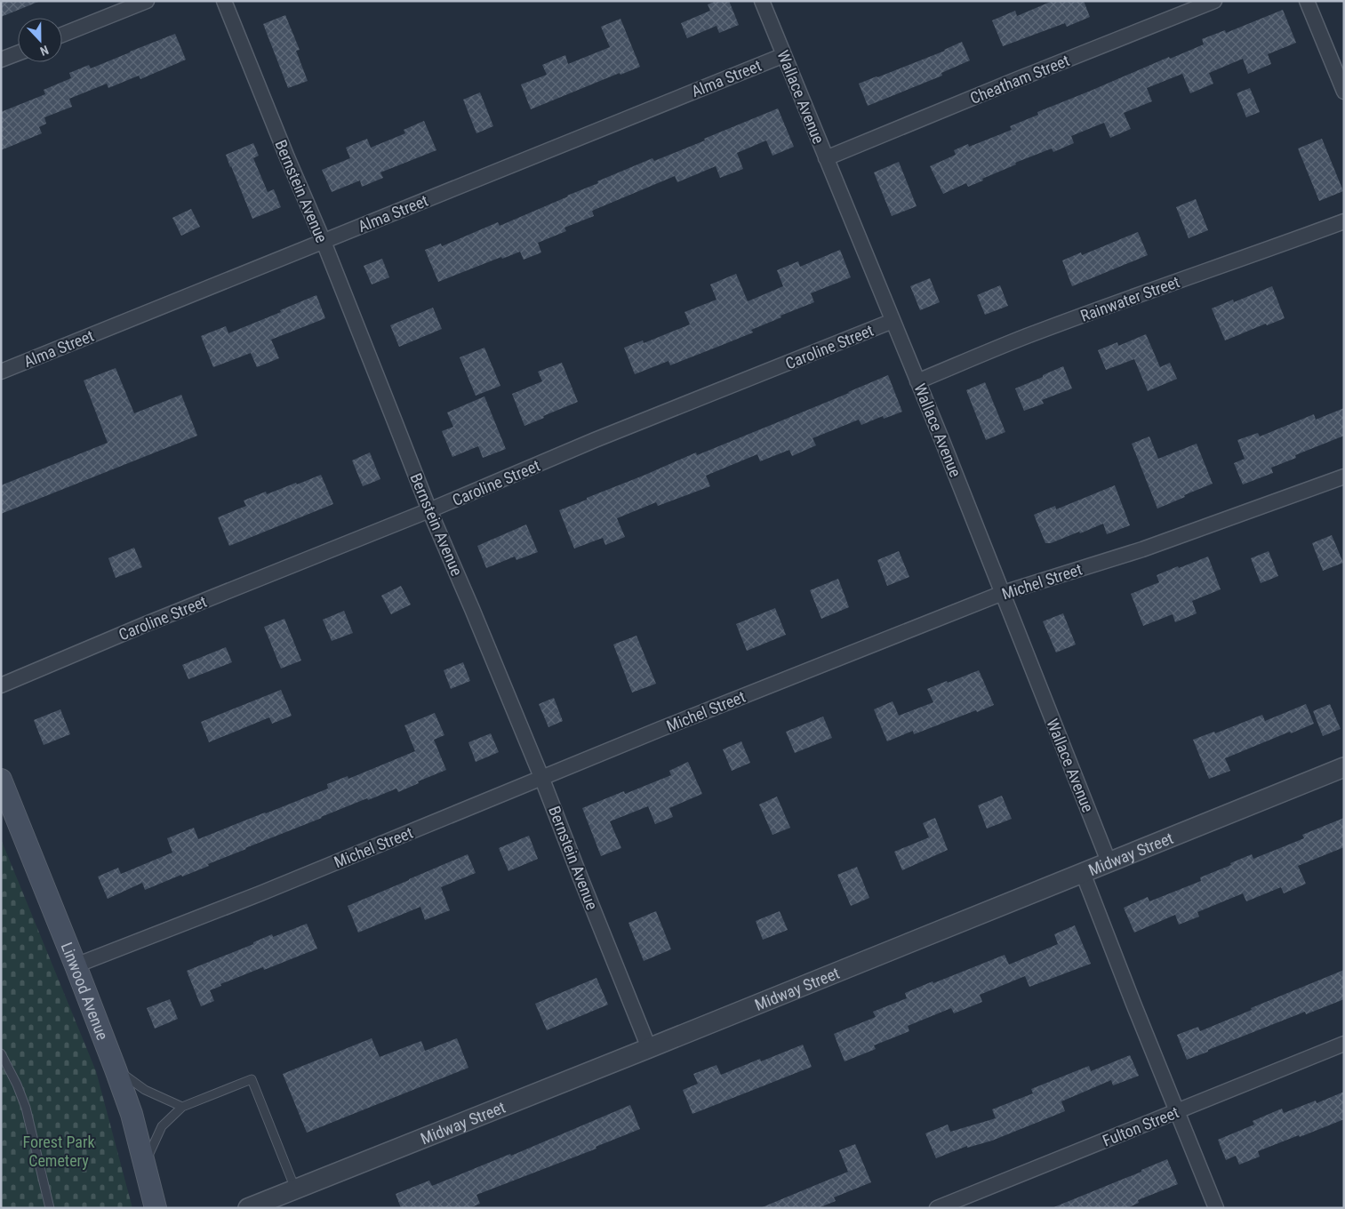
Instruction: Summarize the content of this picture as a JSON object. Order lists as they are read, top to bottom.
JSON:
{
  "streets": {
    "main road": ["Linwood Avenue"],
    "street": [
      "Alma Street",
      "Cheatham Street",
      "Wallace Avenue",
      "Bernstein Avenue",
      "Rainwater Street",
      "Caroline Street",
      "Michel Street",
      "Midway Street",
      "Fulton Street"
    ]
  },
  "crossings": [
    ["Alma Street", "Wallace Avenue"],
    ["Alma Street", "Bernstein Avenue"],
    ["Cheatham Street", "Wallace Avenue"],
    ["Wallace Avenue", "Rainwater Street"],
    ["Wallace Avenue", "Caroline Street"],
    ["Wallace Avenue", "Michel Street"],
    ["Wallace Avenue", "Midway Street"],
    ["Bernstein Avenue", "Caroline Street"],
    ["Bernstein Avenue", "Michel Street"],
    ["Bernstein Avenue", "Midway Street"],
    ["Michel Street", "Linwood Avenue"]
  ],
  "parks": ["Forest Park Cemetery"],
  "north": "bottom"
}
